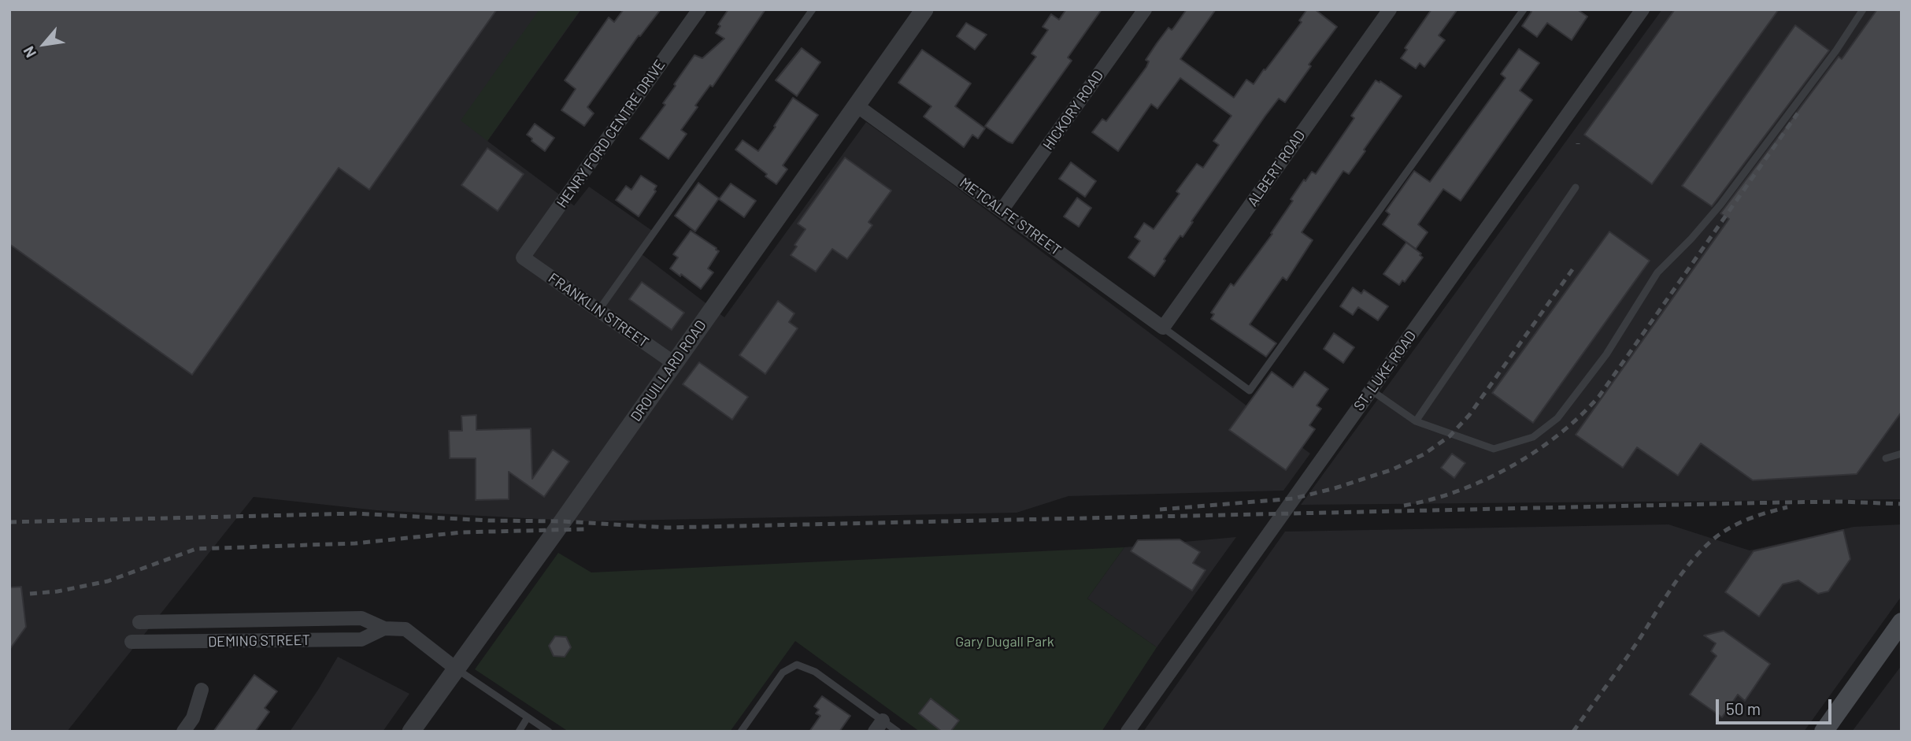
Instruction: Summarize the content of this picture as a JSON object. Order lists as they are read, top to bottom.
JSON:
{
  "streets": {
    "street": [
      "HICKORY ROAD",
      "HENRY FORD CENTRE DRIVE",
      "ALBERT ROAD",
      "METCALFE STREET",
      "FRANKLIN STREET",
      "DROUILLARD ROAD",
      "ST. LUKE ROAD",
      "DEMING STREET"
    ]
  },
  "crossings": [
    ["HICKORY ROAD", "METCALFE STREET"],
    ["HENRY FORD CENTRE DRIVE", "FRANKLIN STREET"],
    ["ALBERT ROAD", "METCALFE STREET"],
    ["METCALFE STREET", "DROUILLARD ROAD"],
    ["FRANKLIN STREET", "DROUILLARD ROAD"],
    ["DROUILLARD ROAD", "DEMING STREET"]
  ],
  "parks": ["Gary Dugall Park"],
  "scale_bar": "50 m",
  "north": "bottom left"
}
